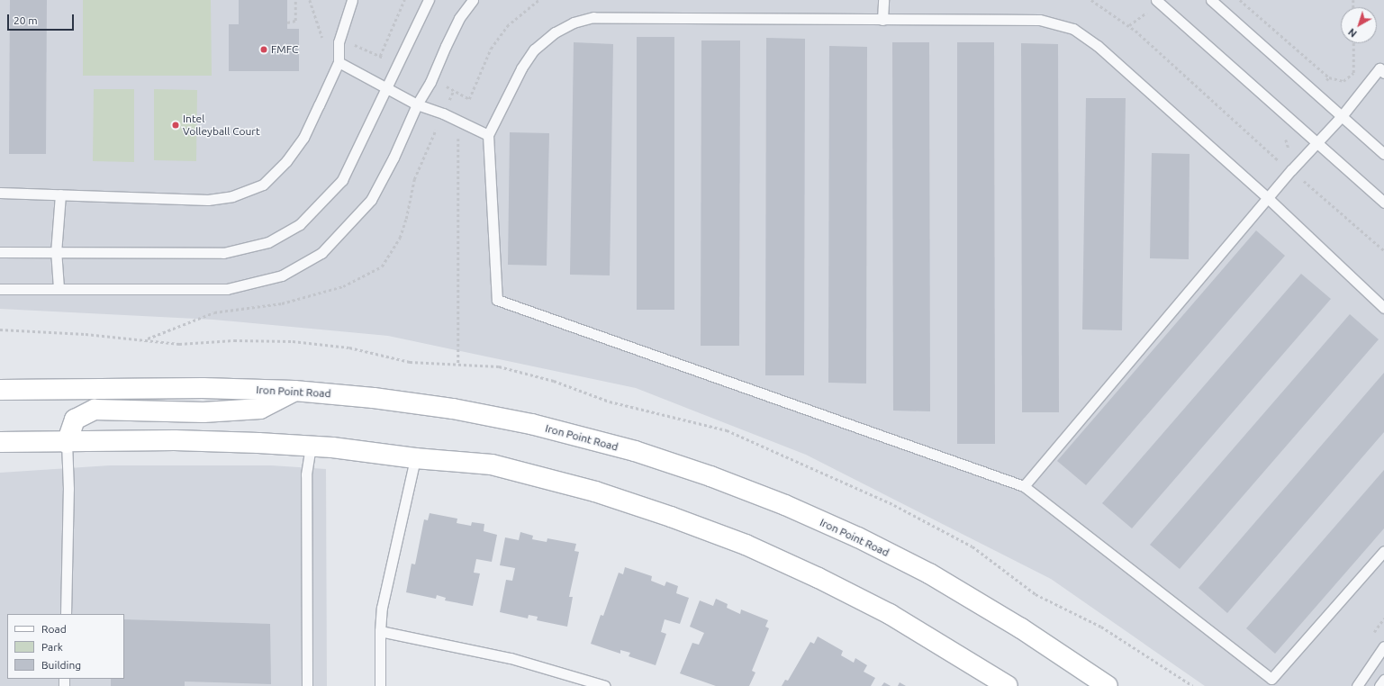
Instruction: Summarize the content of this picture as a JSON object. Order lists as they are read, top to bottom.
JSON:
{
  "streets": {
    "main road": ["Iron Point Road"]
  },
  "places": ["FMFC", "Intel Volleyball Court"],
  "legend": ["Road", "Park", "Building"],
  "scale_bar": "20 m",
  "north": "bottom left"
}
